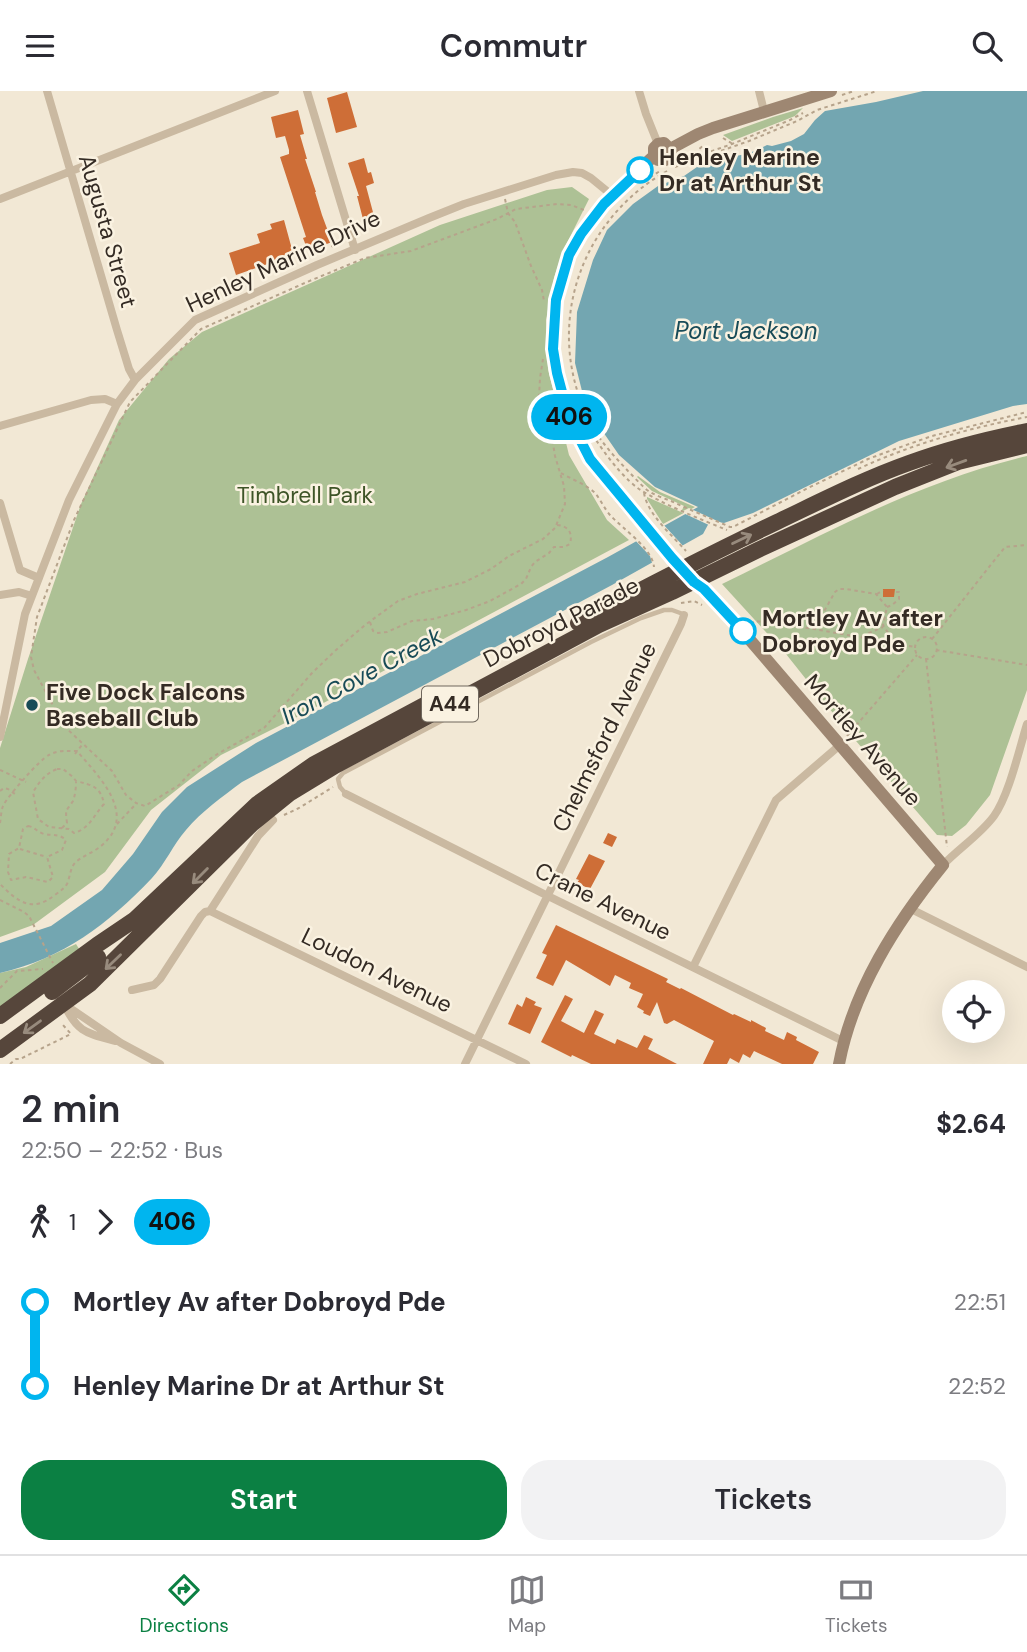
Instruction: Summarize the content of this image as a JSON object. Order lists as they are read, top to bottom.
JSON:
{
  "streets": {
    "highway": ["Dobroyd Parade", "A44"],
    "main road": ["Mortley Avenue"],
    "street": [
      "Augusta Street",
      "Henley Marine Drive",
      "Chelmsford Avenue",
      "Crane Avenue",
      "Loudon Avenue"
    ]
  },
  "crossings": [
    ["Augusta Street", "Henley Marine Drive"],
    ["Henley Marine Drive", "Mortley Avenue"],
    ["Dobroyd Parade", "Chelmsford Avenue"],
    ["Dobroyd Parade", "Mortley Avenue"],
    ["Chelmsford Avenue", "Crane Avenue"],
    ["Chelmsford Avenue", "Loudon Avenue"]
  ],
  "water": ["Port Jackson", "Iron Cove Creek"],
  "parks": ["Timbrell Park"],
  "places": ["Henley Marine Dr at Arthur St", "Mortley Av after Dobroyd Pde", "Five Dock Falcons Baseball Club"],
  "lines": ["bus line 406"],
  "page": {
    "header": "Commutr",
    "on_map": "406",
    "heading": ["2 min", "22:50 – 22:52 · Bus", "$2.64"],
    "legs": ["1", "406"],
    "list": [
      {
        "name": "Mortley Av after Dobroyd Pde",
        "value": "22:51"
      },
      {
        "name": "Henley Marine Dr at Arthur St",
        "value": "22:52"
      }
    ],
    "buttons": ["Start", "Tickets"],
    "tabs": ["Directions", "Map", "Tickets"]
  }
}
